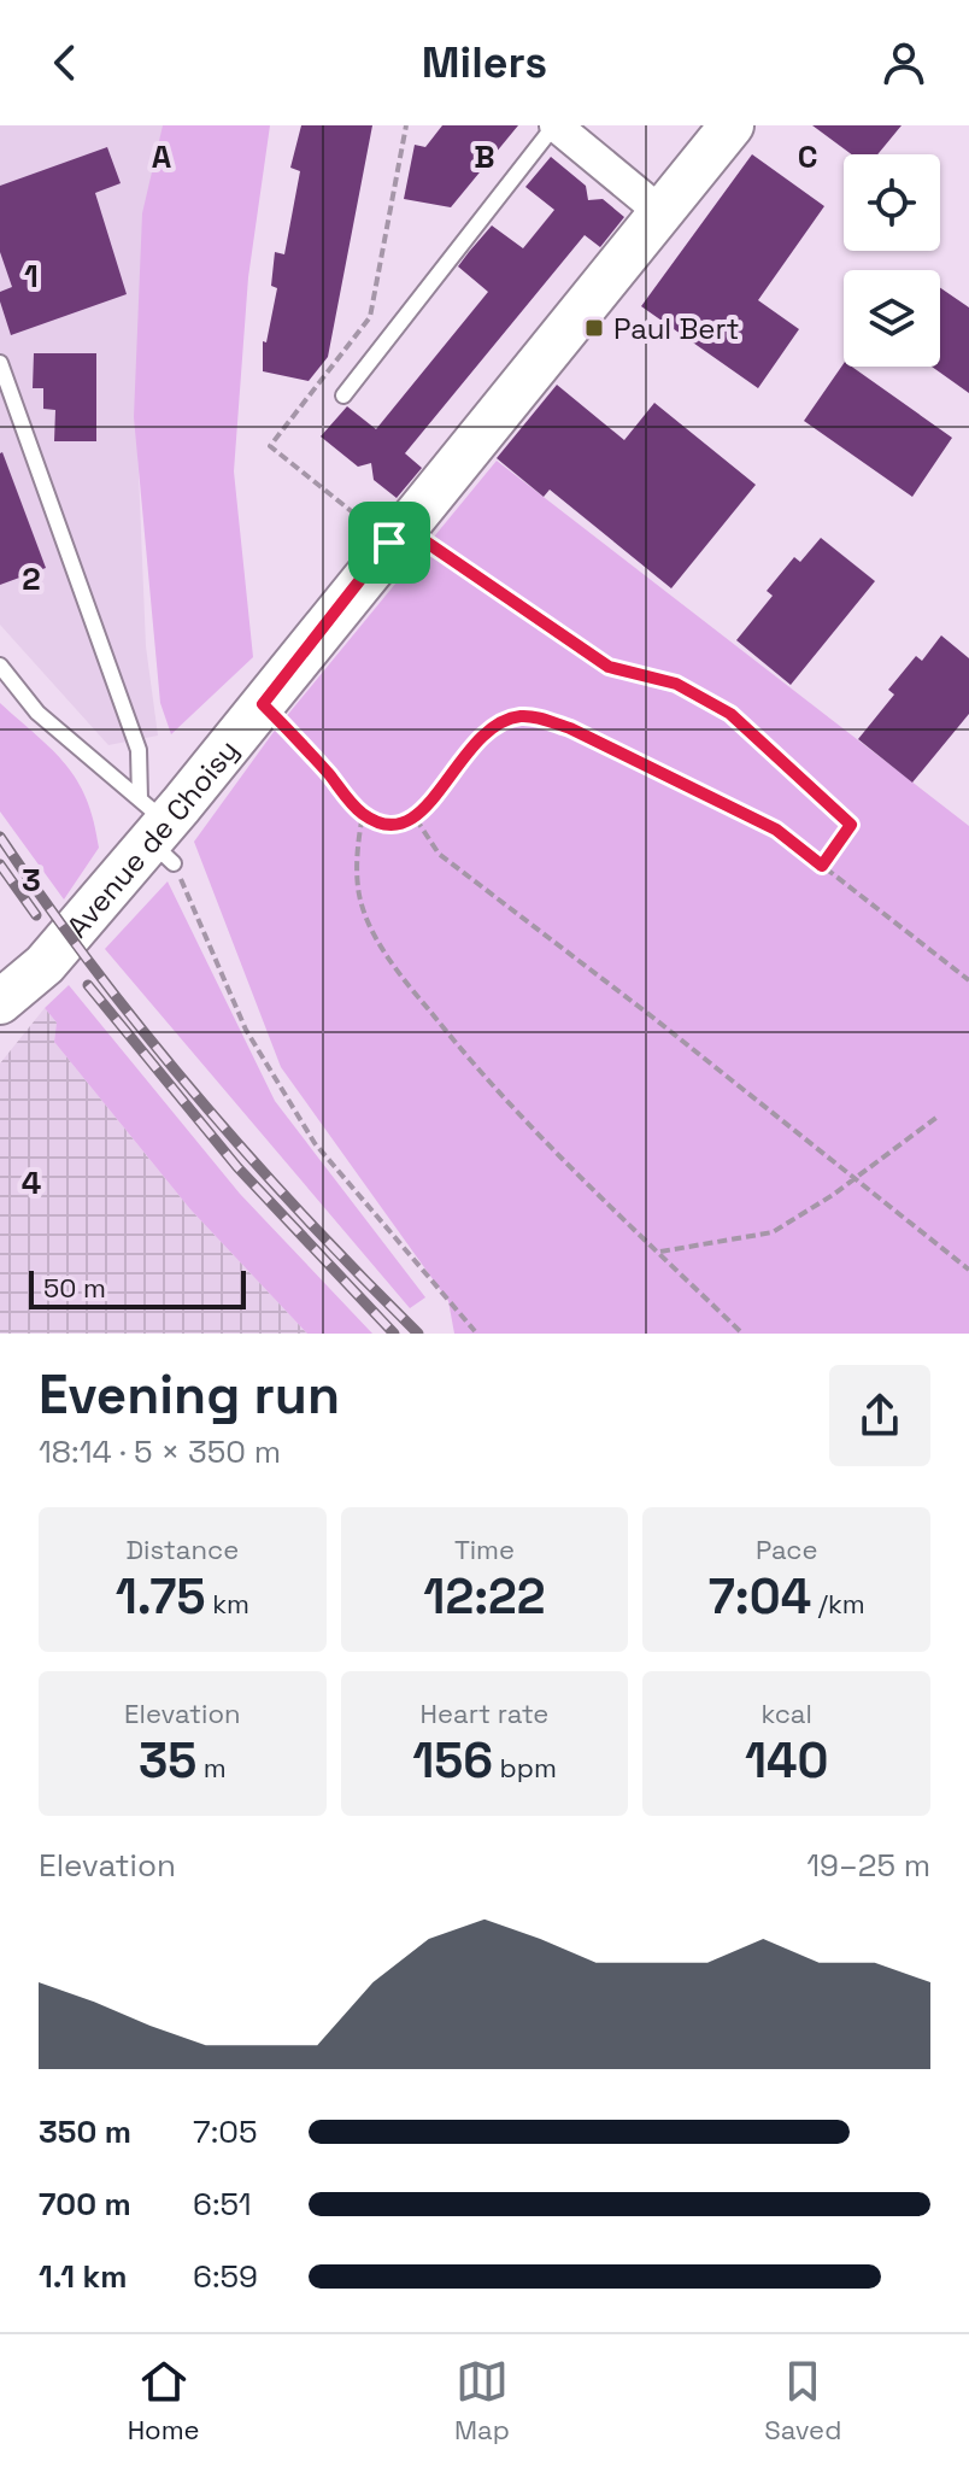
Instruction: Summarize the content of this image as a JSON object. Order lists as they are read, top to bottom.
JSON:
{
  "streets": {
    "main road": ["Avenue de Choisy"]
  },
  "places": {
    "transit": ["Paul Bert"]
  },
  "scale_bar": "50 m",
  "page": {
    "header": "Milers",
    "scale": "50 m",
    "heading": ["Evening run", "18:14 · 5 × 350 m"],
    "stats": [
      ["Distance", "1.75 km"],
      ["Time", "12:22"],
      ["Pace", "7:04 /km"],
      ["Elevation", "35 m"],
      ["Heart rate", "156 bpm"],
      ["kcal", "140"]
    ],
    "chart": ["Elevation", "19–25 m"],
    "list": [
      {
        "name": "350 m",
        "note": "7:05"
      },
      {
        "name": "700 m",
        "note": "6:51"
      },
      {
        "name": "1.1 km",
        "note": "6:59"
      }
    ],
    "tabs": ["Home", "Map", "Saved"]
  },
  "grid": {
    "columns": ["A", "B", "C"],
    "rows": [
      "1",
      "2",
      "3",
      "4"
    ]
  }
}
